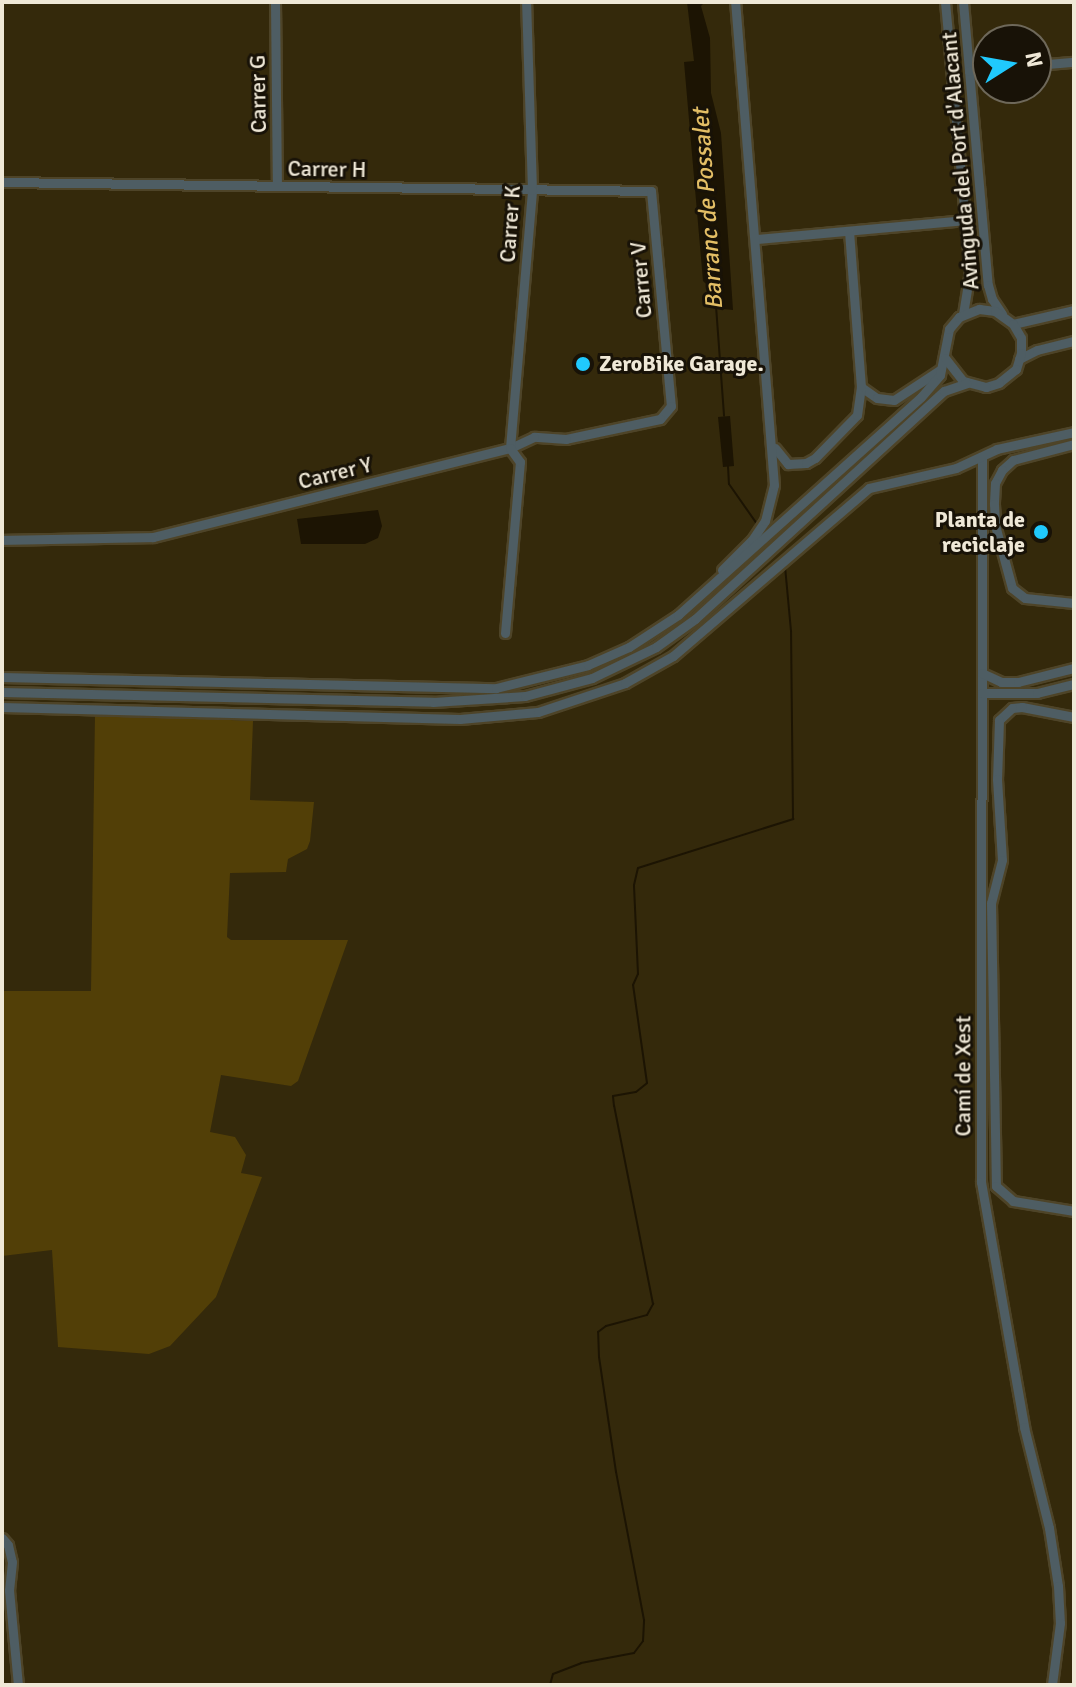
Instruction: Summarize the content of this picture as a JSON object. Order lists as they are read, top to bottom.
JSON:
{
  "streets": {
    "street": [
      "Carrer G",
      "Avinguda del Port d'Alacant",
      "Carrer H",
      "Carrer K",
      "Carrer V",
      "Carrer Y",
      "Camí de Xest"
    ]
  },
  "crossings": [
    ["Carrer G", "Carrer H"],
    ["Carrer H", "Carrer K"],
    ["Carrer H", "Carrer V"],
    ["Carrer K", "Carrer Y"],
    ["Carrer V", "Carrer Y"]
  ],
  "water": ["Barranc de Possalet"],
  "places": ["ZeroBike Garage.", "Planta de reciclaje"],
  "north": "right"
}
